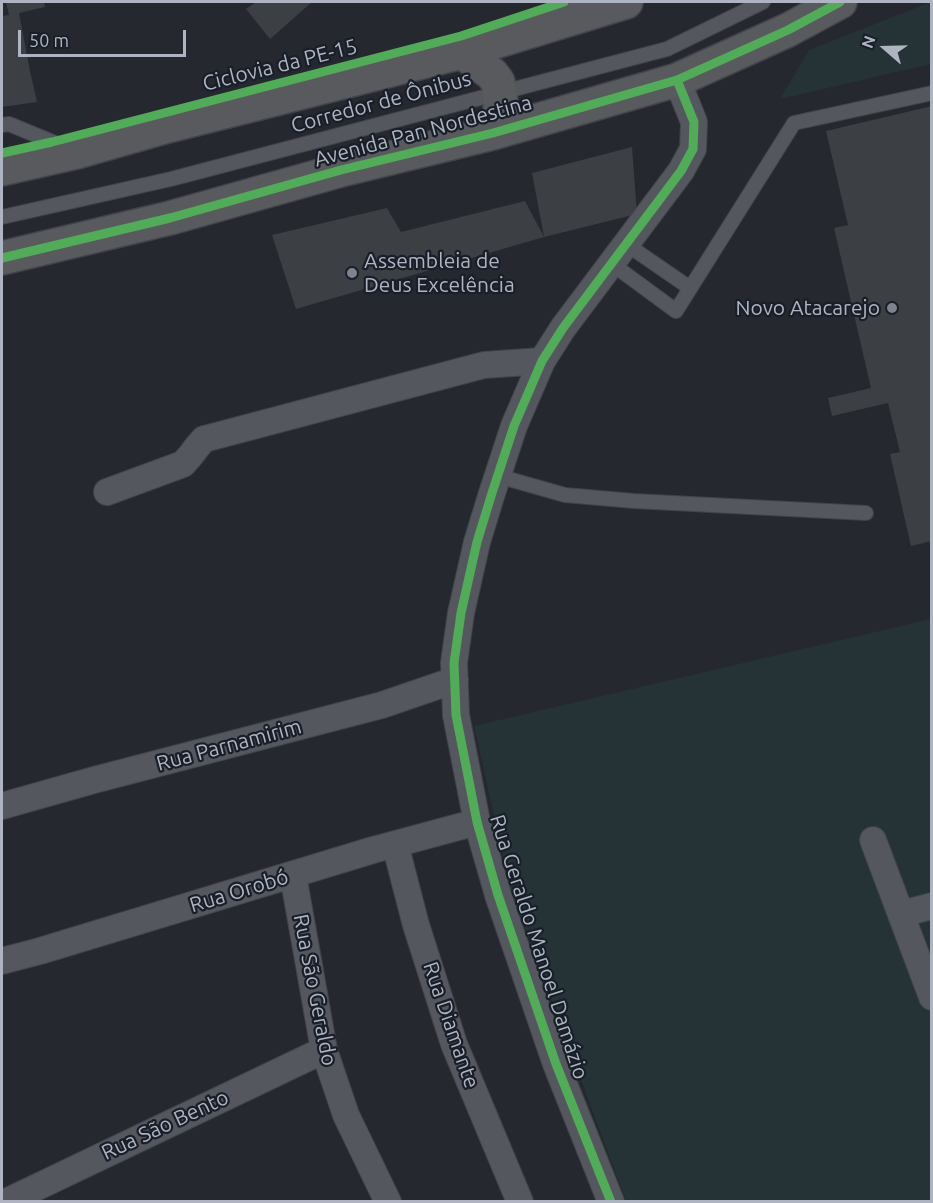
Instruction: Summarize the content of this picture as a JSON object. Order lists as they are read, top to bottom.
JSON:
{
  "streets": {
    "highway": ["Avenida Pan Nordestina"],
    "street": [
      "Rua Parnamirim",
      "Rua Orobó",
      "Rua Geraldo Manoel Damázio",
      "Rua São Geraldo",
      "Rua Diamante",
      "Rua São Bento"
    ],
    "lane": ["Corredor de Ônibus"],
    "cycle path": ["Ciclovia da PE-15"]
  },
  "crossings": [
    ["Avenida Pan Nordestina", "Rua Geraldo Manoel Damázio"],
    ["Rua Parnamirim", "Rua Geraldo Manoel Damázio"],
    ["Rua Orobó", "Rua Geraldo Manoel Damázio"],
    ["Rua Orobó", "Rua São Geraldo"],
    ["Rua Orobó", "Rua Diamante"],
    ["Rua São Geraldo", "Rua São Bento"]
  ],
  "places": ["Assembleia de Deus Excelência", "Novo Atacarejo"],
  "scale_bar": "50 m",
  "north": "left"
}
